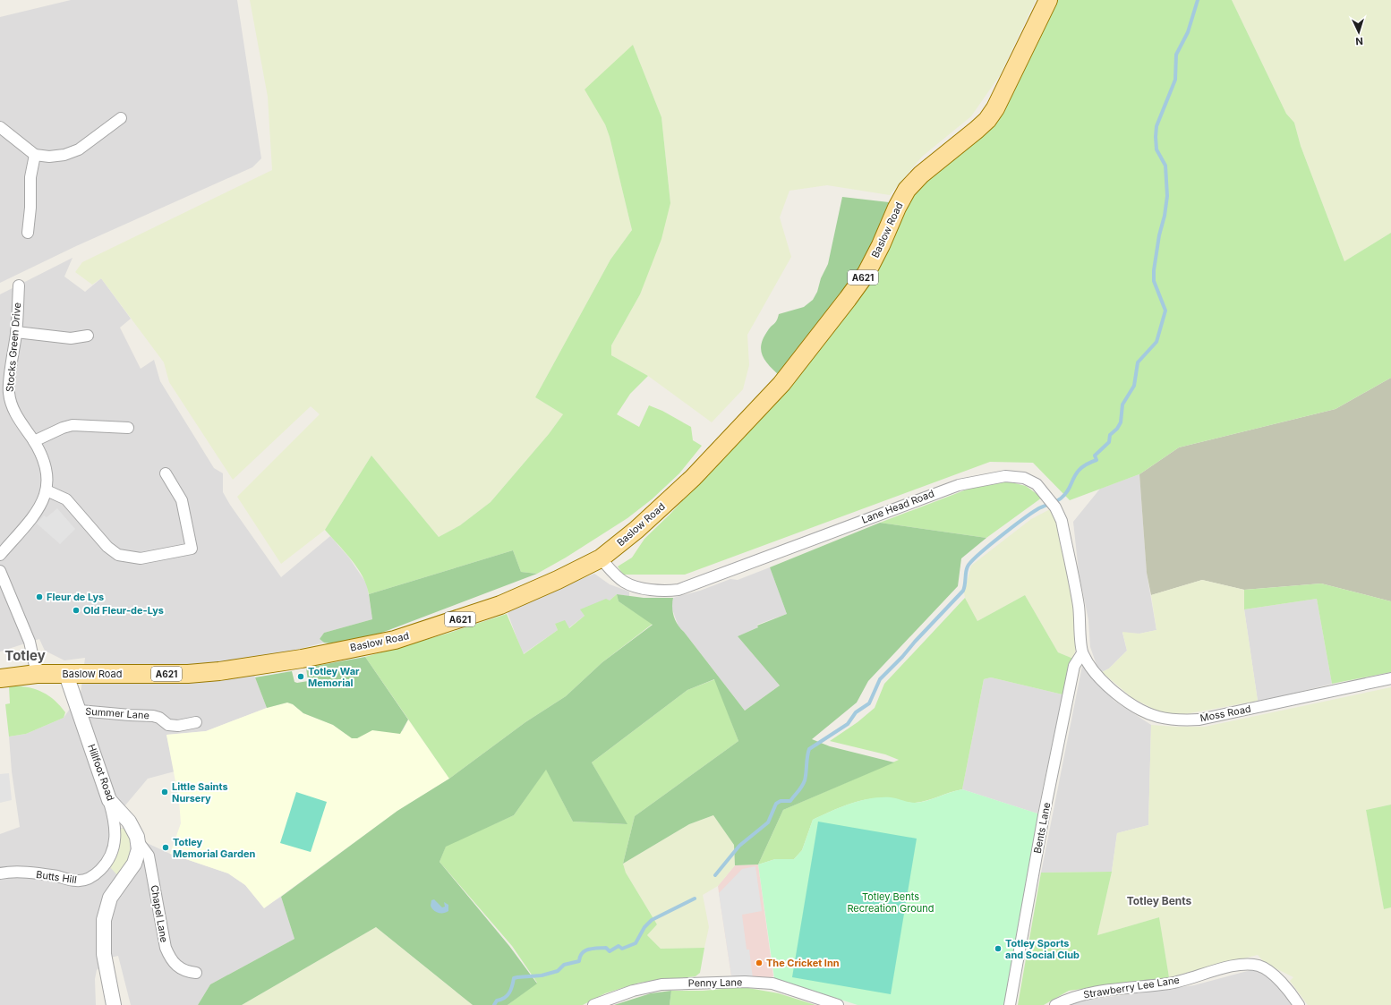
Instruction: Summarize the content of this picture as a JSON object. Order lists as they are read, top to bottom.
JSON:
{
  "streets": {
    "main road": ["Baslow Road", "A621"],
    "street": [
      "Stocks Green Drive",
      "Lane Head Road",
      "Summer Lane",
      "Moss Road",
      "Hillfoot Road",
      "Bents Lane",
      "Butts Hill",
      "Chapel Lane",
      "Penny Lane",
      "Strawberry Lee Lane"
    ]
  },
  "crossings": [
    ["Baslow Road", "Lane Head Road"],
    ["Baslow Road", "Hillfoot Road"],
    ["Lane Head Road", "Moss Road"],
    ["Lane Head Road", "Bents Lane"],
    ["Summer Lane", "Hillfoot Road"],
    ["Moss Road", "Bents Lane"],
    ["Hillfoot Road", "Butts Hill"],
    ["Hillfoot Road", "Chapel Lane"]
  ],
  "districts": ["Totley", "Totley Bents"],
  "parks": ["Totley Bents Recreation Ground"],
  "places": [
    "Fleur de Lys",
    "Old Fleur-de-Lys",
    "Totley War Memorial",
    "Little Saints Nursery",
    "Totley Memorial Garden",
    "Totley Sports and Social Club",
    "The Cricket Inn"
  ],
  "north": "bottom"
}
